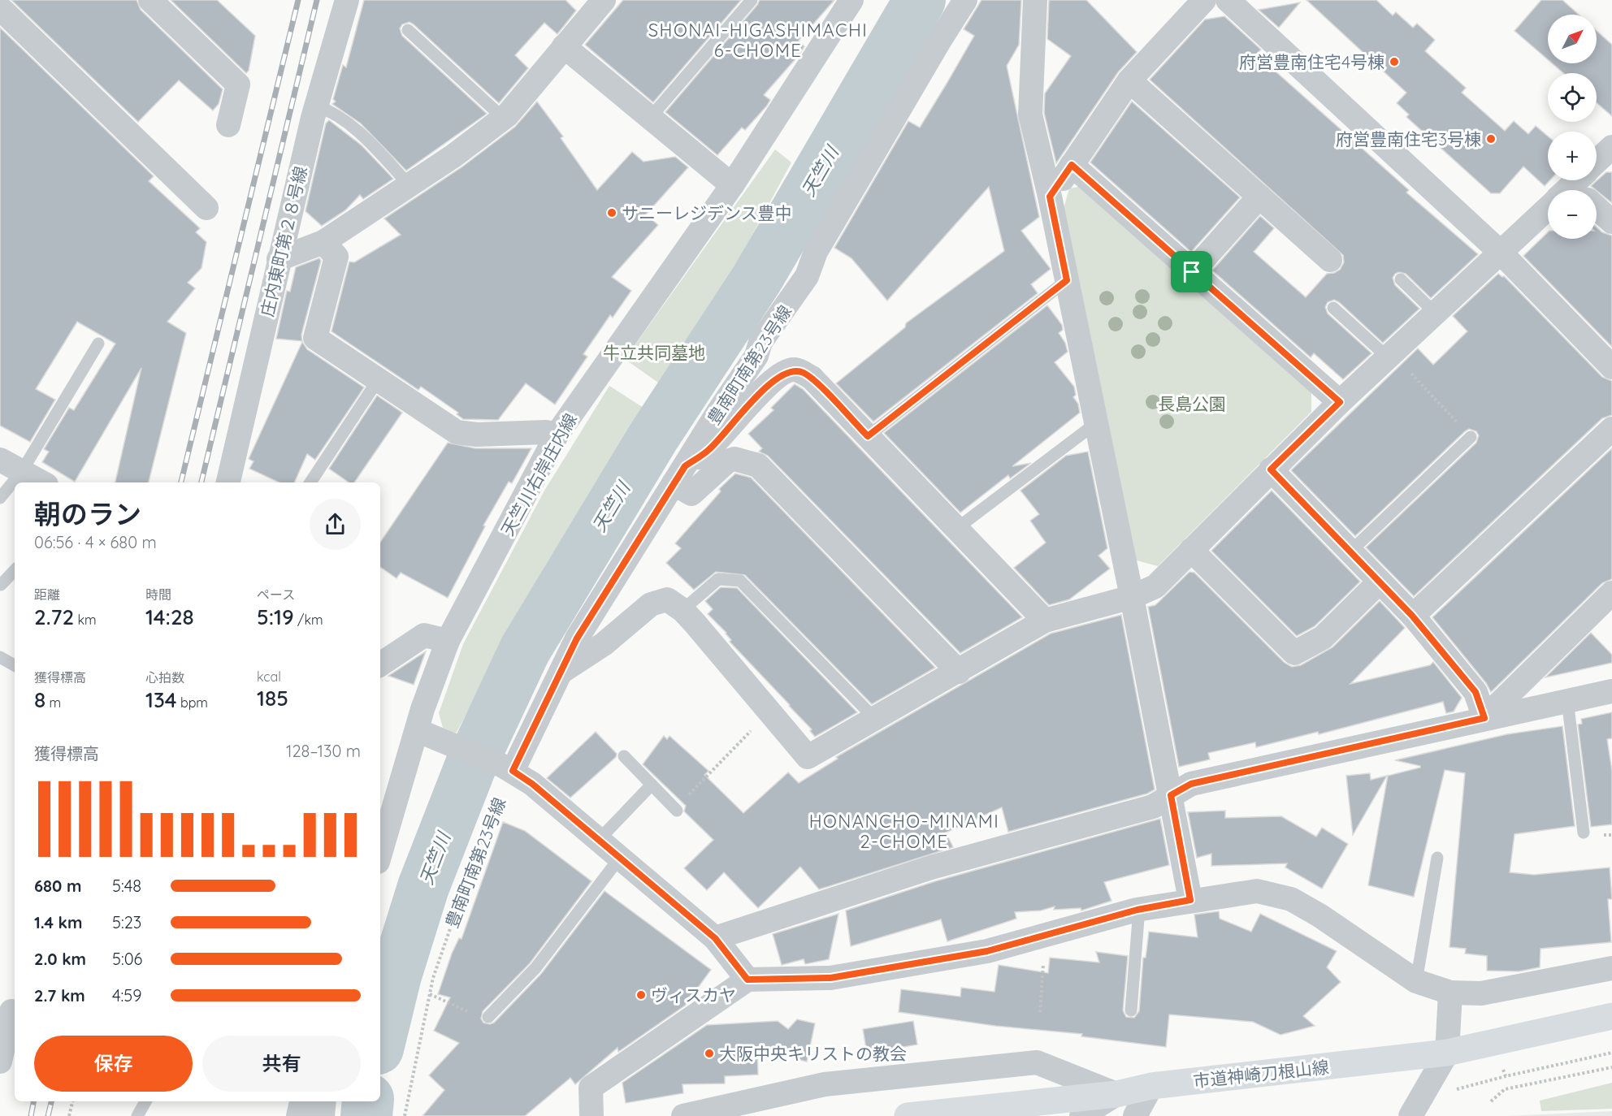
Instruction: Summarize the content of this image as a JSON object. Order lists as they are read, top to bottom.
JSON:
{
  "streets": {
    "street": [
      "庄内東町第２８号線",
      "豊南町南第23号線",
      "天竺川右岸庄内線",
      "市道神崎刀根山線"
    ]
  },
  "districts": ["SHONAI-HIGASHIMACHI 6-CHOME", "HONANCHO-MINAMI 2-CHOME"],
  "water": ["天竺川"],
  "parks": ["牛立共同墓地", "長島公園"],
  "places": [
    "府営豊南住宅4号棟",
    "府営豊南住宅3号棟",
    "サニーレジデンス豊中",
    "ヴィスカヤ",
    "大阪中央キリストの教会"
  ],
  "north": "top right",
  "page": {
    "map_buttons": ["+", "−"],
    "heading": ["朝のラン", "06:56 · 4 × 680 m"],
    "stats": [
      ["距離", "2.72 km"],
      ["時間", "14:28"],
      ["ペース", "5:19 /km"],
      ["獲得標高", "8 m"],
      ["心拍数", "134 bpm"],
      ["kcal", "185"]
    ],
    "chart": ["獲得標高", "128–130 m"],
    "list": [
      {
        "name": "680 m",
        "note": "5:48"
      },
      {
        "name": "1.4 km",
        "note": "5:23"
      },
      {
        "name": "2.0 km",
        "note": "5:06"
      },
      {
        "name": "2.7 km",
        "note": "4:59"
      }
    ],
    "buttons": ["保存", "共有"]
  }
}
